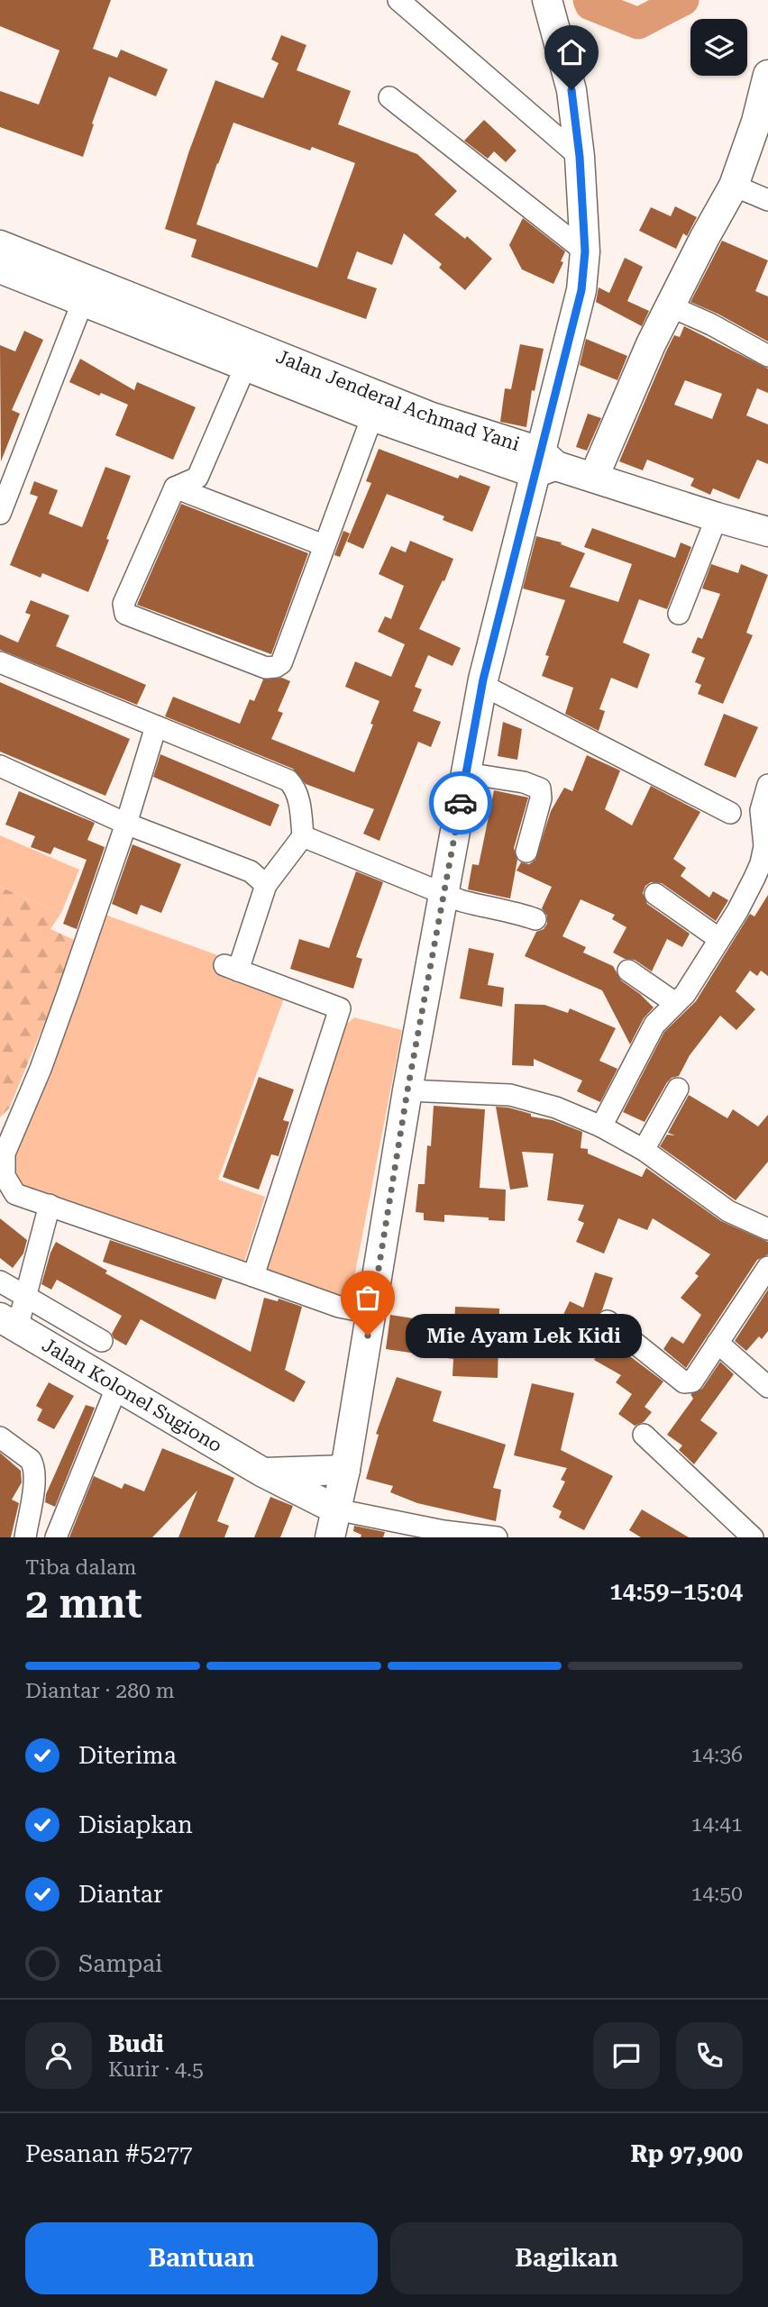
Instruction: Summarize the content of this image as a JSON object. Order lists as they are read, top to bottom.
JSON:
{
  "streets": {
    "main road": ["Jalan Jenderal Achmad Yani", "Jalan Kolonel Sugiono"]
  },
  "places": ["Mie Ayam Lek Kidi"],
  "page": {
    "bubble": "Mie Ayam Lek Kidi",
    "heading": ["2 mnt", "Tiba dalam", "14:59–15:04"],
    "panel": [
      "Budi",
      "Kurir · 4.5",
      "Pesanan #5277",
      "Rp 97,900"
    ],
    "bar": "Diantar · 280 m",
    "list": [
      ["Diterima", "14:36"],
      ["Disiapkan", "14:41"],
      ["Diantar", "14:50"],
      "Sampai"
    ],
    "buttons": ["Bantuan", "Bagikan"]
  }
}
